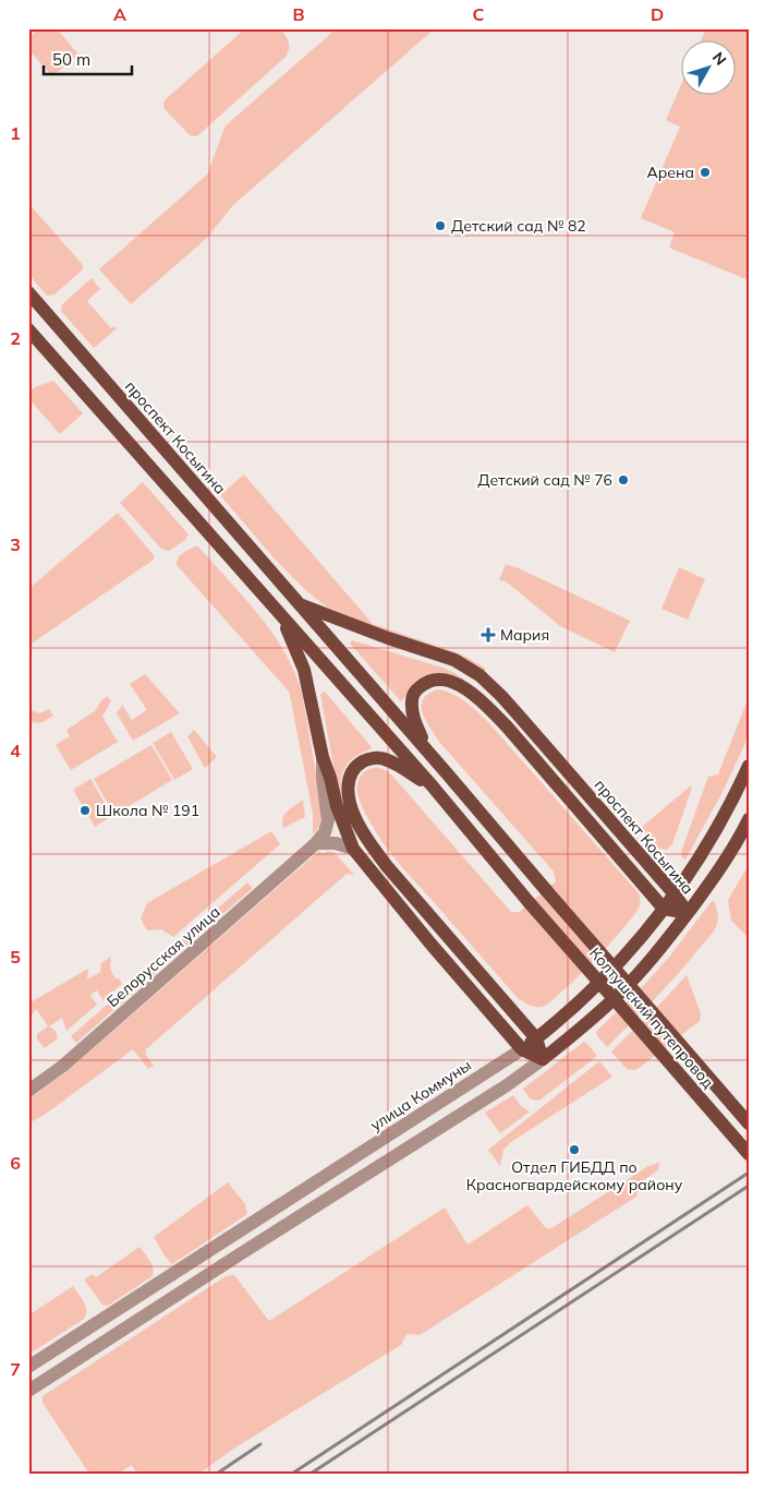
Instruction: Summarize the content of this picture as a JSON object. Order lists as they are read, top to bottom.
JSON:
{
  "streets": {
    "main road": ["проспект Косыгина", "Колтушский путепровод", "улица Коммуны"],
    "street": ["Белорусская улица"]
  },
  "crossings": [
    ["проспект Косыгина", "Колтушский путепровод"],
    ["проспект Косыгина", "улица Коммуны"]
  ],
  "places": {
    "other": [
      "Арена",
      "Детский сад № 82",
      "Детский сад № 76",
      "Школа № 191",
      "Отдел ГИБДД по Красногвардейскому району"
    ],
    "health": ["Мария"]
  },
  "scale_bar": "50 m",
  "north": "top right",
  "grid": {
    "columns": [
      "A",
      "B",
      "C",
      "D"
    ],
    "rows": [
      "1",
      "2",
      "3",
      "4",
      "5",
      "6",
      "7"
    ]
  }
}
